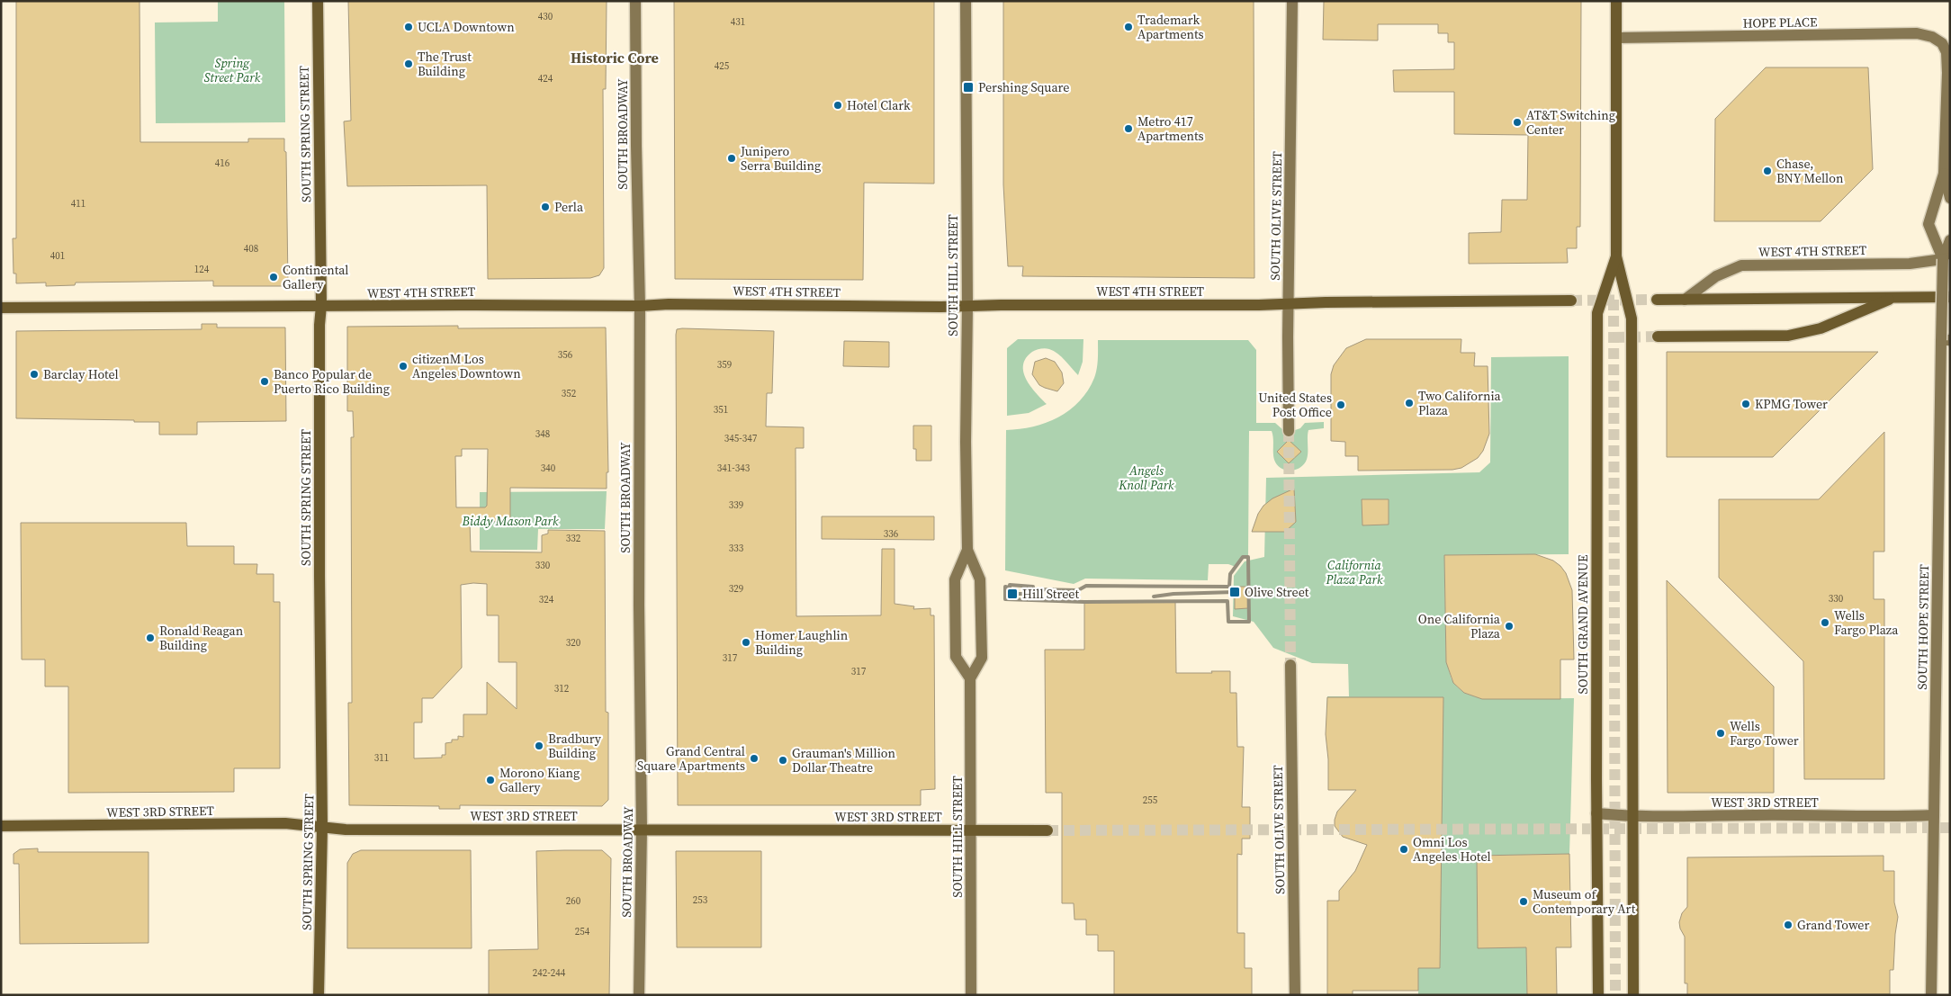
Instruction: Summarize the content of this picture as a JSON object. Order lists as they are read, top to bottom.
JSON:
{
  "streets": {
    "main road": [
      "HOPE PLACE",
      "SOUTH SPRING STREET",
      "SOUTH BROADWAY",
      "SOUTH OLIVE STREET",
      "WEST 4TH STREET",
      "SOUTH HILL STREET",
      "SOUTH GRAND AVENUE",
      "SOUTH HOPE STREET",
      "WEST 3RD STREET"
    ]
  },
  "crossings": [
    ["HOPE PLACE", "SOUTH GRAND AVENUE"],
    ["HOPE PLACE", "SOUTH HOPE STREET"],
    ["SOUTH SPRING STREET", "WEST 4TH STREET"],
    ["SOUTH SPRING STREET", "WEST 3RD STREET"],
    ["SOUTH BROADWAY", "WEST 4TH STREET"],
    ["SOUTH BROADWAY", "WEST 3RD STREET"],
    ["SOUTH OLIVE STREET", "WEST 4TH STREET"],
    ["WEST 4TH STREET", "SOUTH HILL STREET"],
    ["WEST 4TH STREET", "SOUTH HOPE STREET"],
    ["SOUTH HILL STREET", "WEST 3RD STREET"],
    ["SOUTH GRAND AVENUE", "WEST 3RD STREET"],
    ["SOUTH HOPE STREET", "WEST 3RD STREET"]
  ],
  "districts": ["Historic Core"],
  "parks": [
    "Spring Street Park",
    "Angels Knoll Park",
    "Biddy Mason Park",
    "California Plaza Park"
  ],
  "places": {
    "other": [
      "UCLA Downtown",
      "Trademark Apartments",
      "The Trust Building",
      "Hotel Clark",
      "AT&T Switching Center",
      "Metro 417 Apartments",
      "Junipero Serra Building",
      "Chase, BNY Mellon",
      "Perla",
      "Continental Gallery",
      "citizenM Los Angeles Downtown",
      "Barclay Hotel",
      "Banco Popular de Puerto Rico Building",
      "Two California Plaza",
      "KPMG Tower",
      "United States Post Office",
      "Wells Fargo Plaza",
      "One California Plaza",
      "Ronald Reagan Building",
      "Homer Laughlin Building",
      "Wells Fargo Tower",
      "Bradbury Building",
      "Grand Central Square Apartments",
      "Grauman's Million Dollar Theatre",
      "Morono Kiang Gallery",
      "Omni Los Angeles Hotel",
      "Museum of Contemporary Art",
      "Grand Tower"
    ],
    "transit": ["Pershing Square", "Olive Street", "Hill Street"]
  },
  "house_numbers": [
    "430",
    "431",
    "425",
    "424",
    "416",
    "411",
    "408",
    "401",
    "124",
    "356",
    "359",
    "352",
    "351",
    "348",
    "345-347",
    "340",
    "341-343",
    "339",
    "336",
    "332",
    "333",
    "330",
    "329",
    "330",
    "324",
    "320",
    "317",
    "317",
    "312",
    "311",
    "255",
    "253",
    "260",
    "254",
    "242-244"
  ]
}
